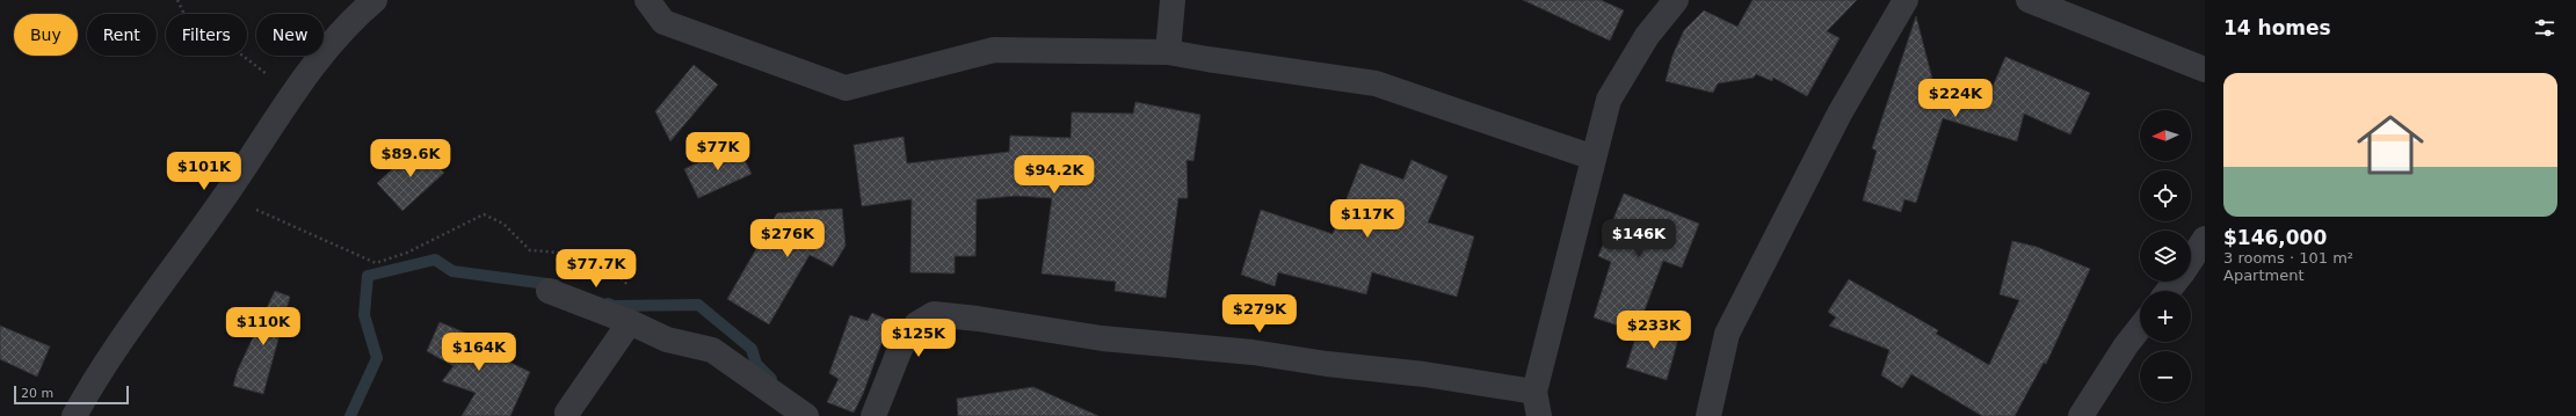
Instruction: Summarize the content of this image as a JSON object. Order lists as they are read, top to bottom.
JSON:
{
  "scale_bar": "20 m",
  "north": "left",
  "page": {
    "heading": "14 homes",
    "chip": [
      "Buy",
      "Rent",
      "Filters",
      "New"
    ],
    "list": [
      {
        "name": "$146,000",
        "note": "3 rooms · 101 m² · Apartment"
      }
    ],
    "price": [
      "$224K",
      "$77K",
      "$89.6K",
      "$101K",
      "$94.2K",
      "$117K",
      "$276K",
      "$146K",
      "$77.7K",
      "$279K",
      "$110K",
      "$233K",
      "$125K",
      "$164K"
    ],
    "map_buttons": ["+", "−"],
    "scale": "20 m"
  }
}
